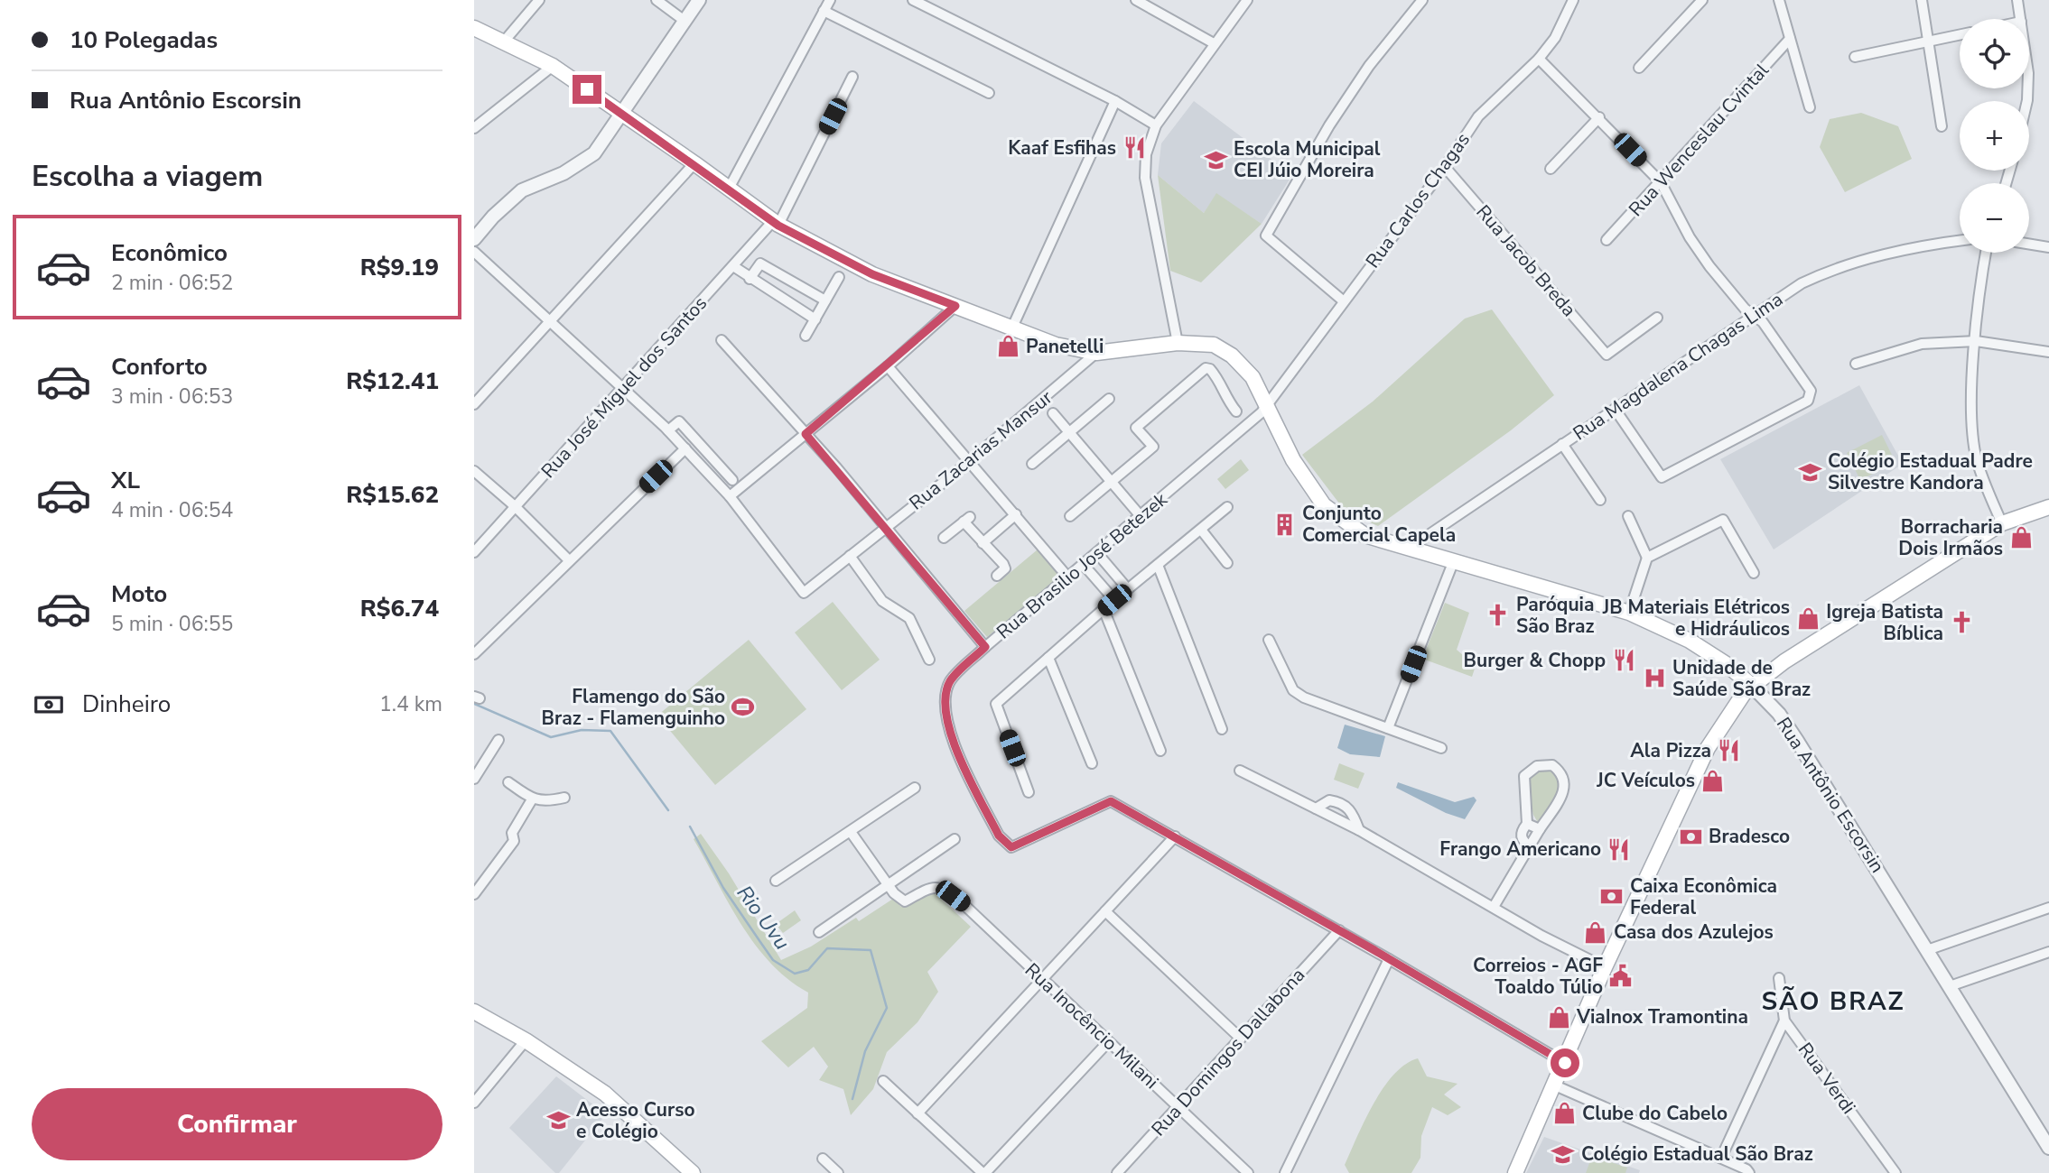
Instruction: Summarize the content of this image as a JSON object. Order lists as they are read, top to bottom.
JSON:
{
  "streets": {
    "main road": ["Rua Antônio Escorsin"],
    "street": [
      "Rua Wenceslau Cvintal",
      "Rua Carlos Chagas",
      "Rua Jacob Breda",
      "Rua Magdalena Chagas Lima",
      "Rua José Miguel dos Santos",
      "Rua Zacarias Mansur",
      "Rua Brasilio José Betezek",
      "Rua Inocêncio Milani",
      "Rua Domingos Dallabona",
      "Rua Verdi"
    ]
  },
  "crossings": [
    ["Rua Carlos Chagas", "Rua Jacob Breda"],
    ["Rua Carlos Chagas", "Rua Brasilio José Betezek"],
    ["Rua Carlos Chagas", "Rua Antônio Escorsin"],
    ["Rua Magdalena Chagas Lima", "Rua Antônio Escorsin"],
    ["Rua José Miguel dos Santos", "Rua Antônio Escorsin"],
    ["Rua Zacarias Mansur", "Rua Antônio Escorsin"],
    ["Rua Brasilio José Betezek", "Rua Antônio Escorsin"],
    ["Rua Inocêncio Milani", "Rua Domingos Dallabona"]
  ],
  "districts": ["SÃO BRAZ"],
  "water": ["Rio Uvu"],
  "places": {
    "restaurant": [
      "Kaaf Esfihas",
      "Burger & Chopp",
      "Ala Pizza",
      "Frango Americano"
    ],
    "school or university": [
      "Escola Municipal CEI Júio Moreira",
      "Colégio Estadual Padre Silvestre Kandora",
      "Acesso Curso e Colégio",
      "Colégio Estadual São Braz"
    ],
    "shop": [
      "Panetelli",
      "Borracharia Dois Irmãos",
      "JB Materiais Elétricos e Hidráulicos",
      "JC Veículos",
      "Casa dos Azulejos",
      "ViaInox Tramontina",
      "Clube do Cabelo"
    ],
    "building": ["Conjunto Comercial Capela"],
    "church": ["Paróquia São Braz", "Igreja Batista Bíblica"],
    "hospital": ["Unidade de Saúde São Braz"],
    "sports": ["Flamengo do São Braz - Flamenguinho"],
    "bank": ["Bradesco", "Caixa Econômica Federal"],
    "public building": ["Correios - AGF Toaldo Túlio"]
  },
  "page": {
    "banner": ["10 Polegadas", "Rua Antônio Escorsin"],
    "map_buttons": ["+", "−"],
    "heading": "Escolha a viagem",
    "list": [
      {
        "name": "Econômico",
        "note": "2 min · 06:52",
        "value": "R$9.19"
      },
      {
        "name": "Conforto",
        "note": "3 min · 06:53",
        "value": "R$12.41"
      },
      {
        "name": "XL",
        "note": "4 min · 06:54",
        "value": "R$15.62"
      },
      {
        "name": "Moto",
        "note": "5 min · 06:55",
        "value": "R$6.74"
      }
    ],
    "pay": ["Dinheiro", "1.4 km"],
    "buttons": "Confirmar"
  }
}
